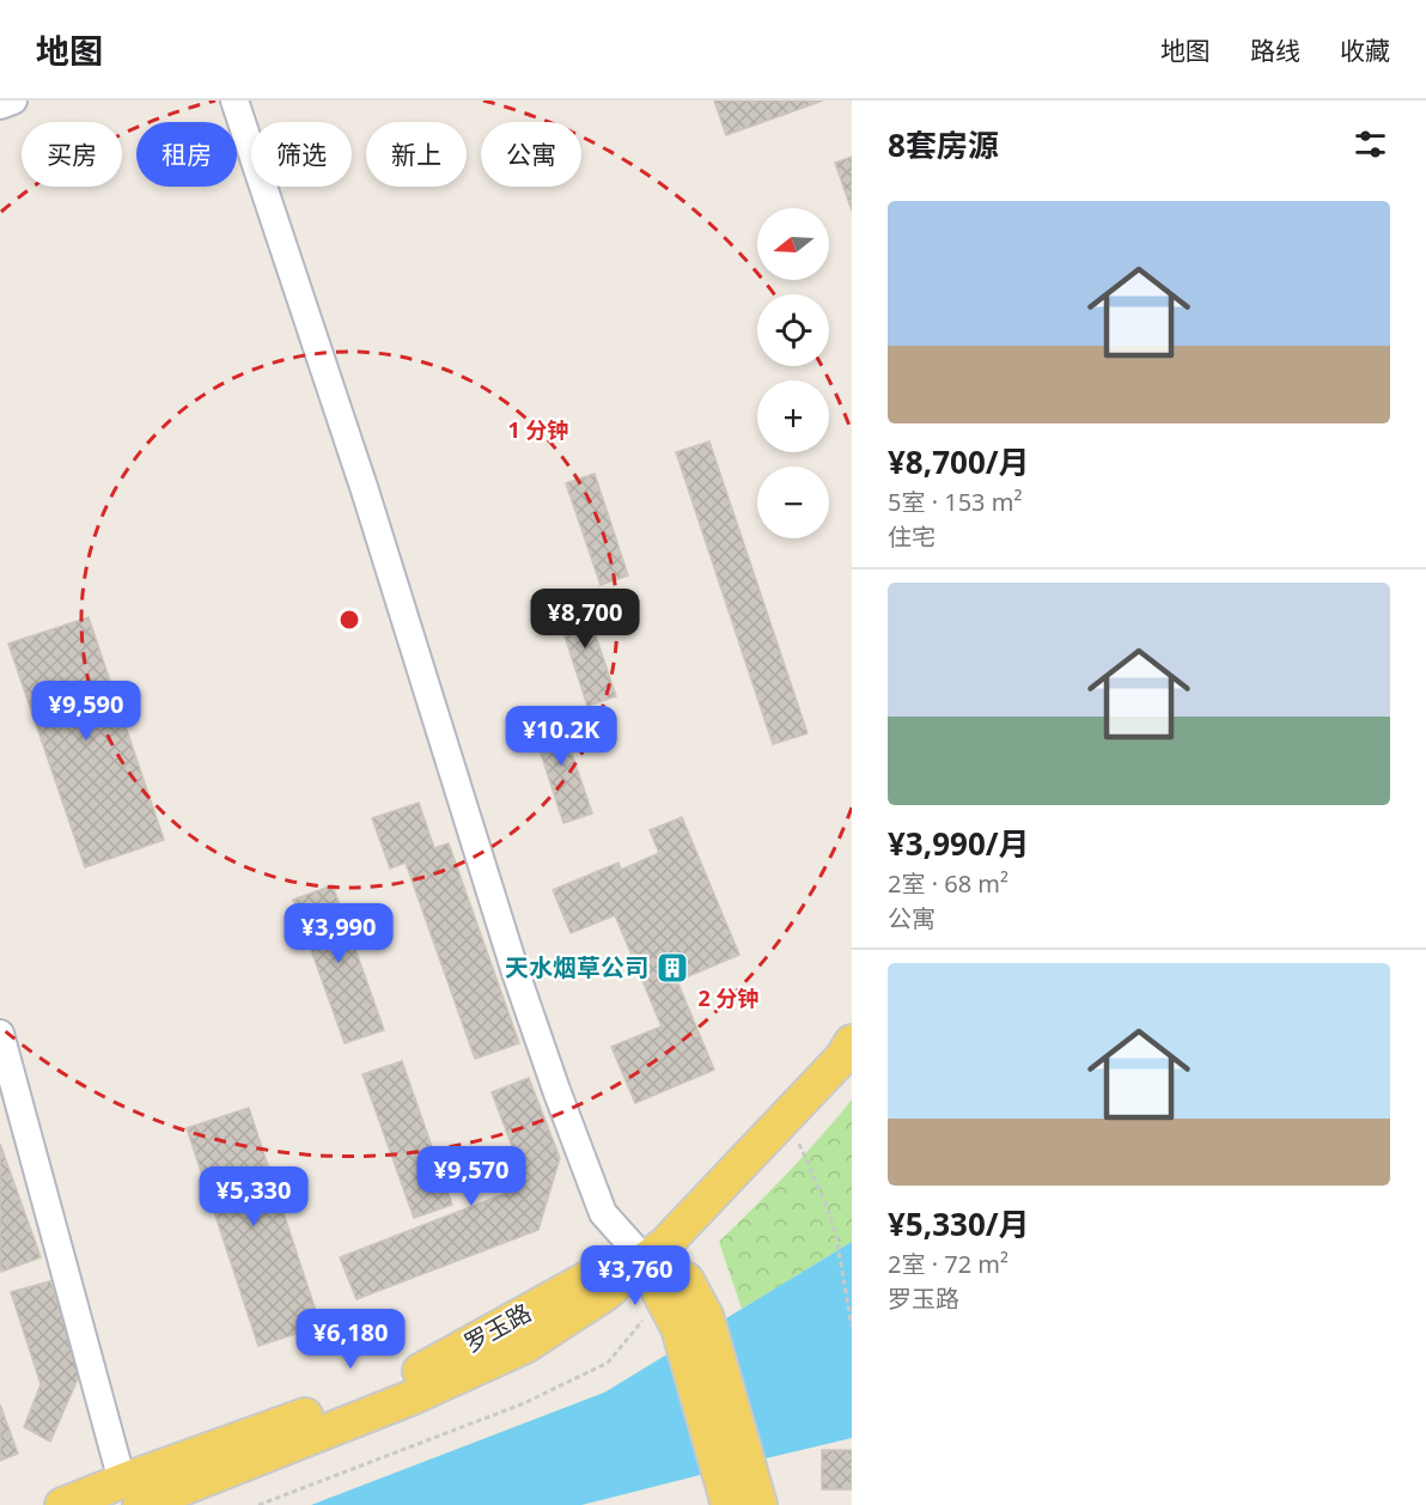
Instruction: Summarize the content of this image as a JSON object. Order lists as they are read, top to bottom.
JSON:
{
  "streets": {
    "main road": ["罗玉路"]
  },
  "places": {
    "building": ["天水烟草公司"]
  },
  "north": "left",
  "page": {
    "header": "地图",
    "nav": ["地图", "路线", "收藏"],
    "heading": "8套房源",
    "chip": [
      "买房",
      "租房",
      "筛选",
      "新上",
      "公寓"
    ],
    "list": [
      {
        "name": "¥8,700/月",
        "note": "5室 · 153 m² · 住宅"
      },
      {
        "name": "¥3,990/月",
        "note": "2室 · 68 m² · 公寓"
      },
      {
        "name": "¥5,330/月",
        "note": "2室 · 72 m² · 罗玉路"
      }
    ],
    "map_buttons": ["+", "−"],
    "price": [
      "¥8,700",
      "¥9,590",
      "¥10.2K",
      "¥3,990",
      "¥9,570",
      "¥5,330",
      "¥3,760",
      "¥6,180"
    ]
  },
  "rings": ["1 分钟", "2 分钟"]
}
